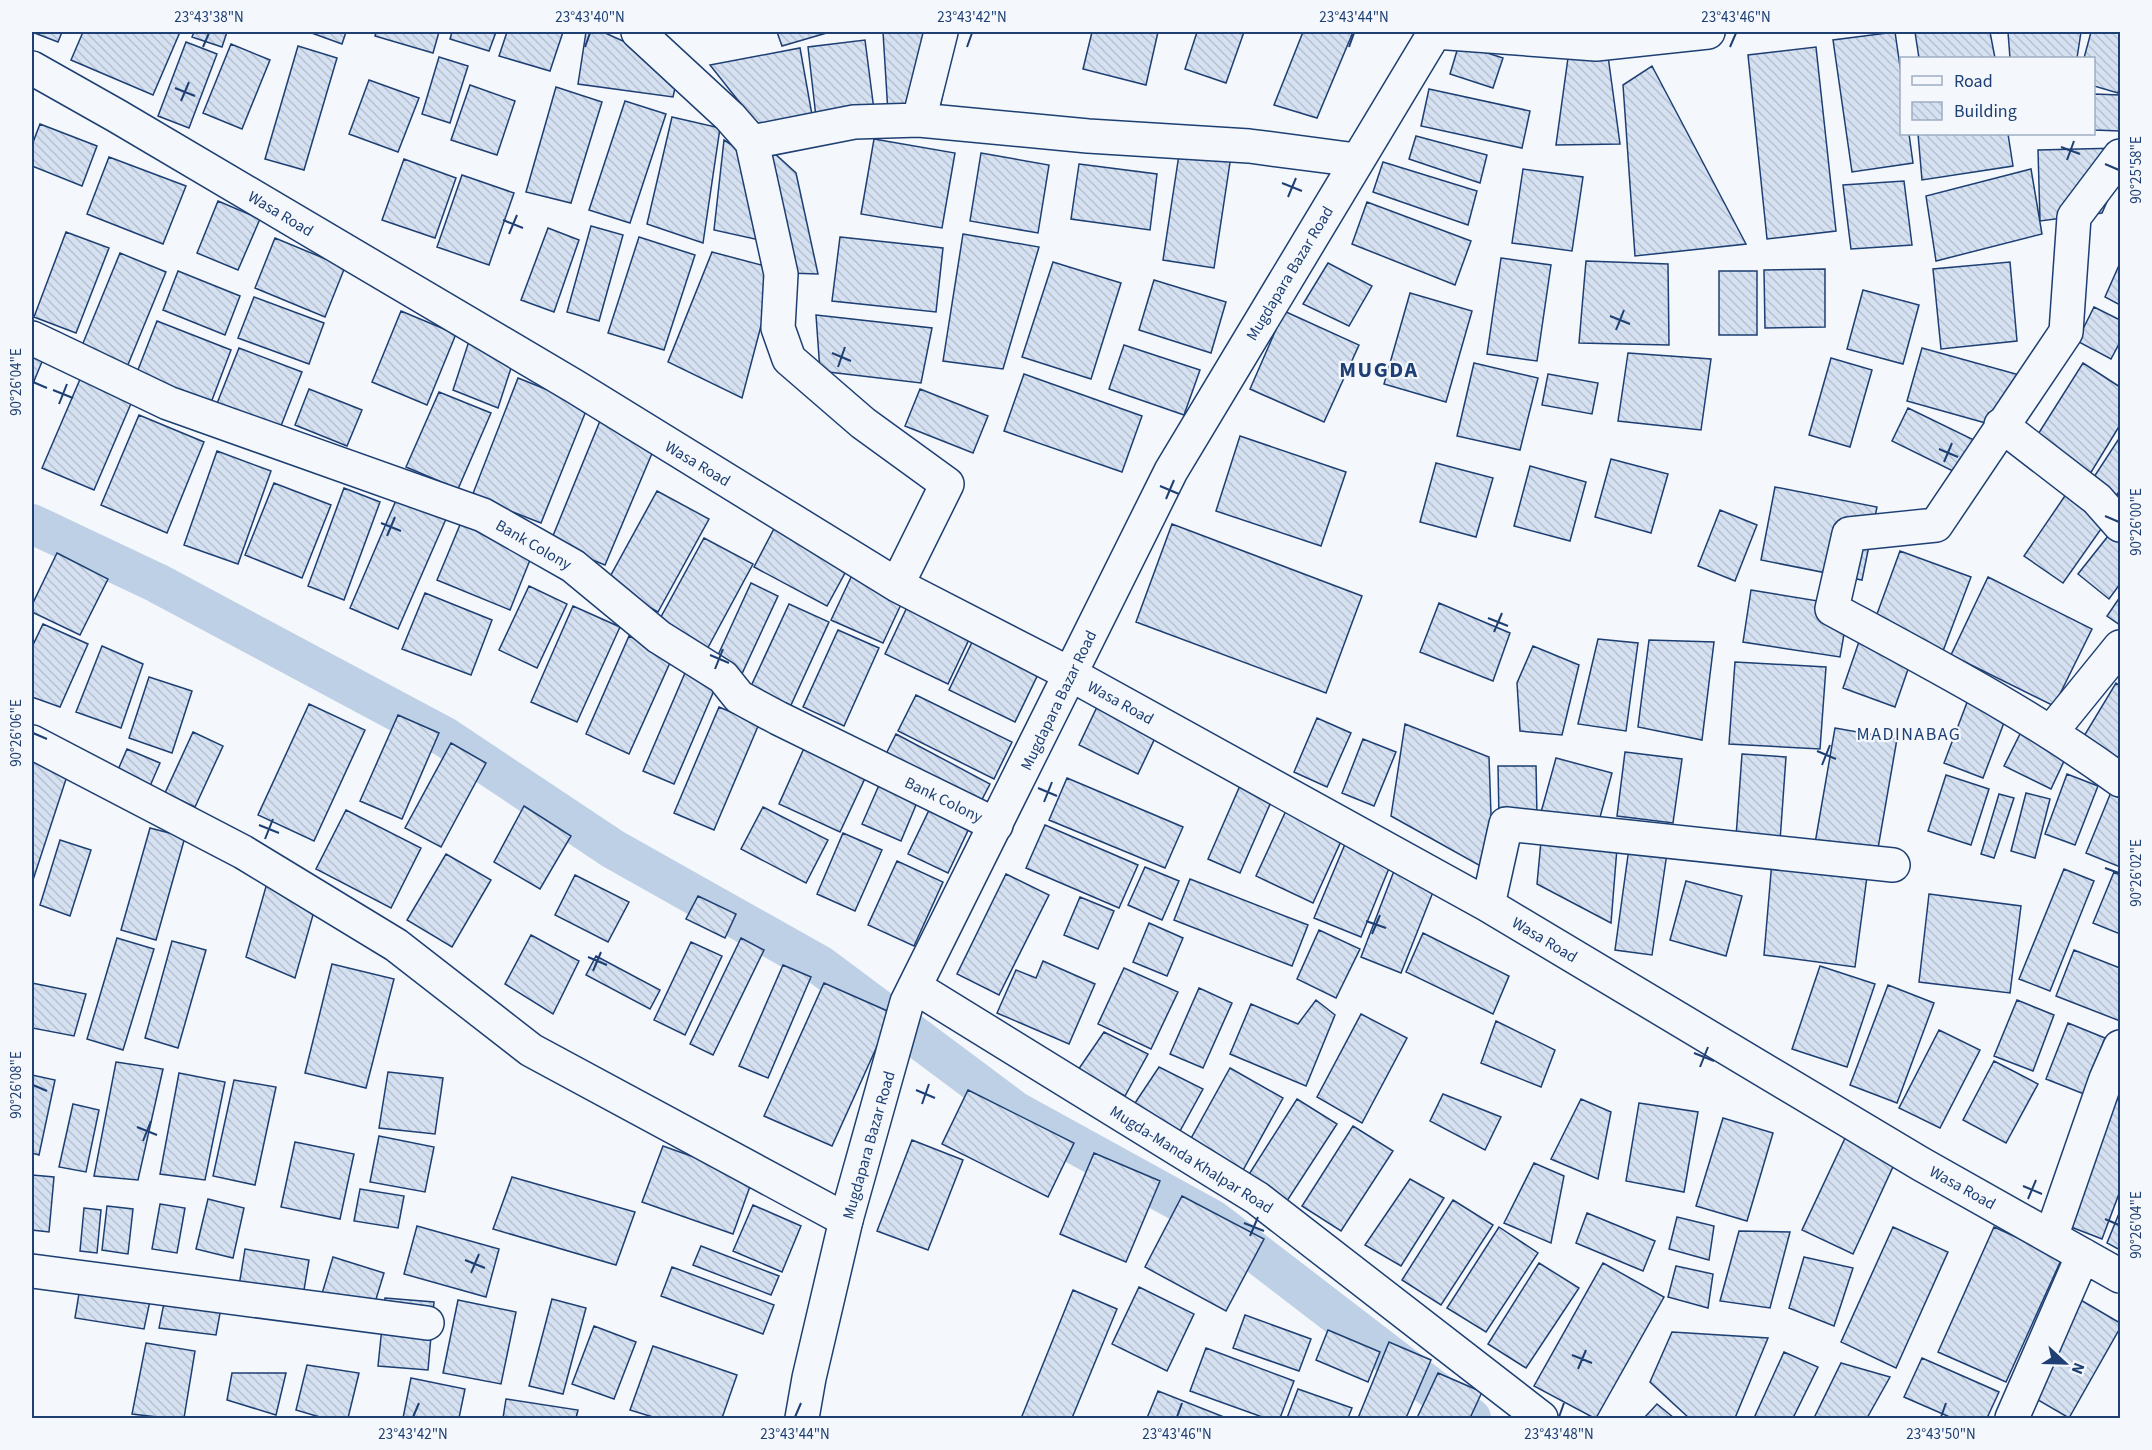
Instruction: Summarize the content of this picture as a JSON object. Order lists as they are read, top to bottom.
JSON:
{
  "streets": {
    "street": [
      "Wasa Road",
      "Mugdapara Bazar Road",
      "Bank Colony",
      "Mugda-Manda Khalpar Road"
    ]
  },
  "crossings": [
    ["Wasa Road", "Mugdapara Bazar Road"],
    ["Mugdapara Bazar Road", "Bank Colony"],
    ["Mugdapara Bazar Road", "Mugda-Manda Khalpar Road"]
  ],
  "districts": ["MUGDA", "MADINABAG"],
  "legend": ["Road", "Building"],
  "north": "right",
  "coordinates": [
    "23°43'38\"N",
    "23°43'40\"N",
    "23°43'42\"N",
    "23°43'44\"N",
    "23°43'46\"N",
    "90°25'58\"E",
    "90°26'04\"E",
    "90°26'00\"E",
    "90°26'06\"E",
    "90°26'02\"E",
    "90°26'08\"E",
    "23°43'48\"N",
    "23°43'50\"N"
  ]
}
